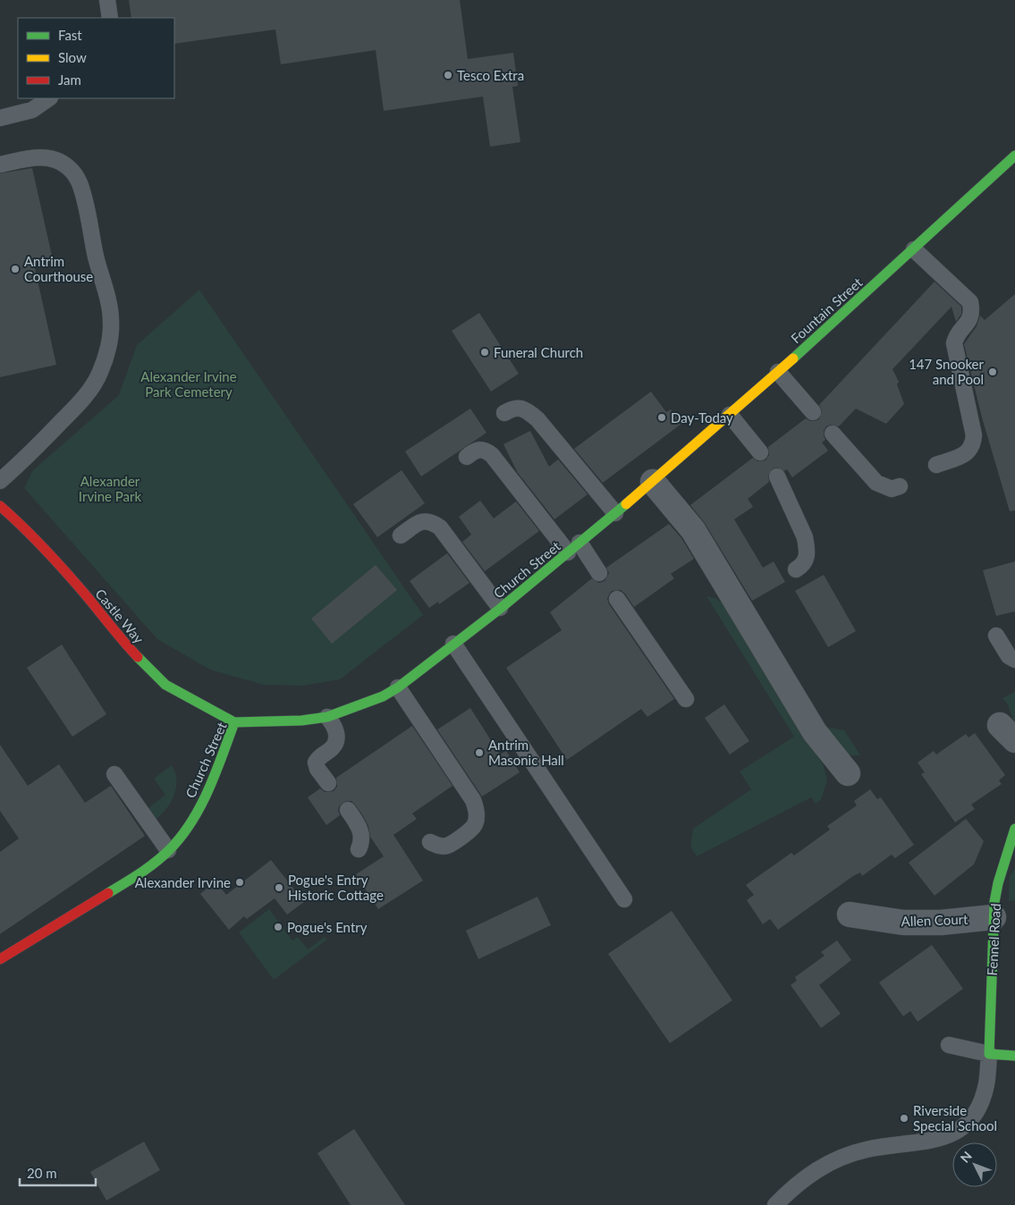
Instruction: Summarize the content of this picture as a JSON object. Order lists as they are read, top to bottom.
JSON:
{
  "streets": {
    "main road": [
      "Fountain Street",
      "Church Street",
      "Castle Way",
      "Fennel Road"
    ],
    "street": ["Allen Court"]
  },
  "crossings": [
    ["Fountain Street", "Church Street"],
    ["Church Street", "Castle Way"],
    ["Allen Court", "Fennel Road"]
  ],
  "parks": ["Alexander Irvine Park Cemetery", "Alexander Irvine Park"],
  "places": [
    "Tesco Extra",
    "Antrim Courthouse",
    "Funeral Church",
    "147 Snooker and Pool",
    "Day-Today",
    "Antrim Masonic Hall",
    "Alexander Irvine",
    "Pogue's Entry Historic Cottage",
    "Pogue's Entry",
    "Riverside Special School"
  ],
  "legend": ["Fast", "Slow", "Jam"],
  "scale_bar": "20 m",
  "north": "top left"
}
